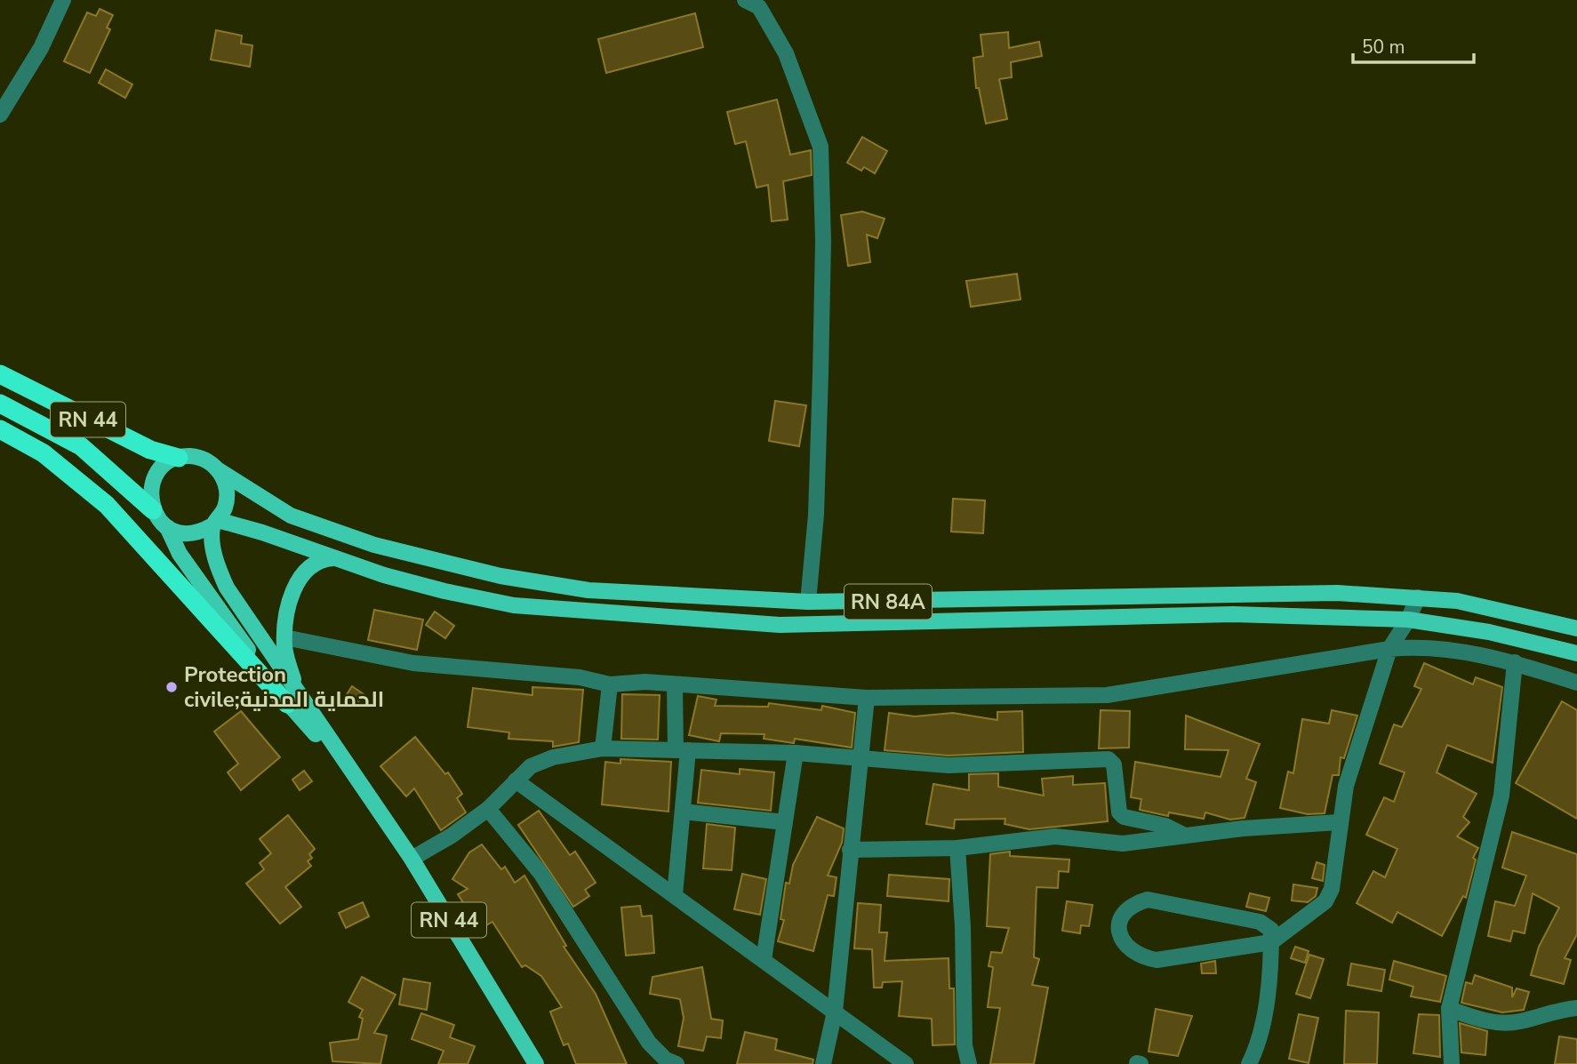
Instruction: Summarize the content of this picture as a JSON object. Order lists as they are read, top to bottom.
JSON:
{
  "streets": {
    "highway": ["RN 44"],
    "main road": ["RN 84A"]
  },
  "crossings": [
    ["RN 44", "RN 84A"]
  ],
  "places": ["Protection civile;الحماية المدنية"],
  "scale_bar": "50 m"
}
